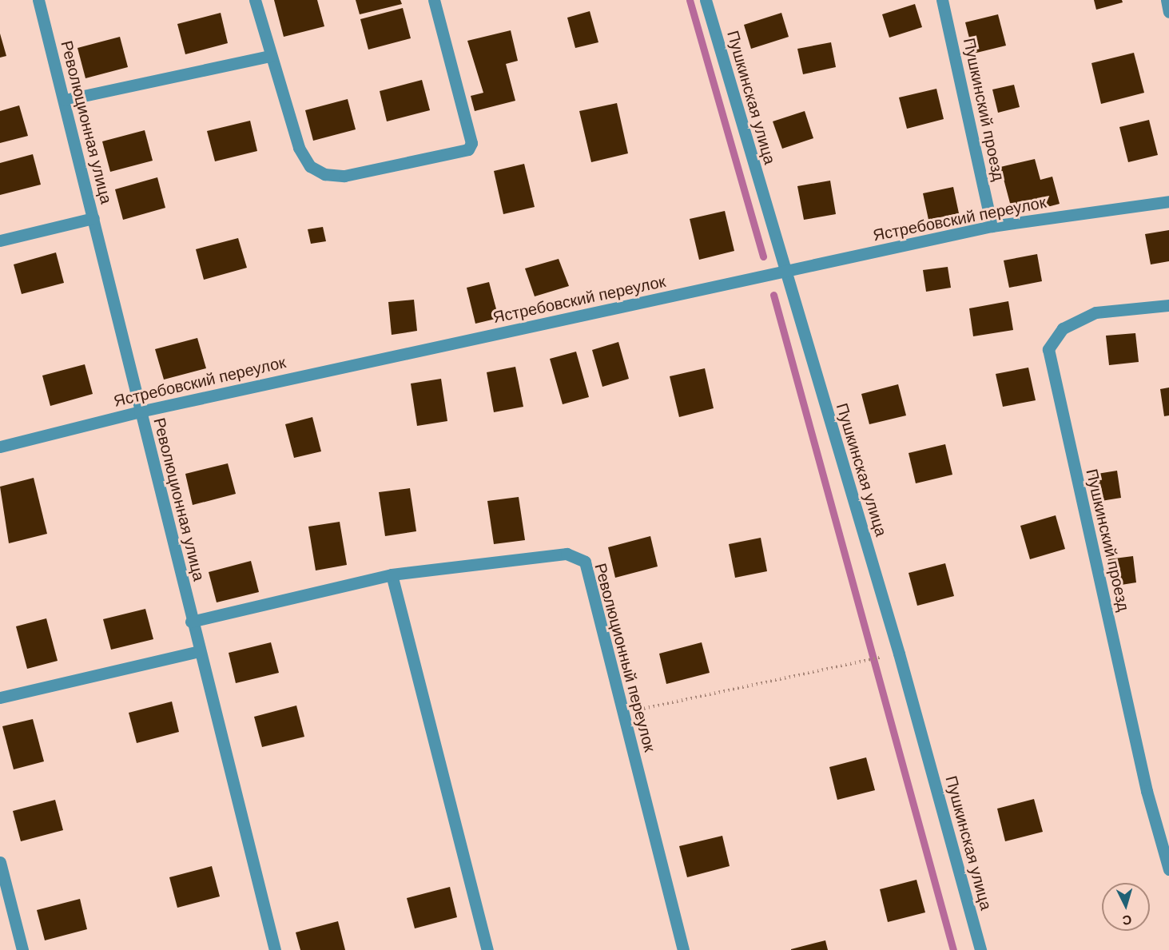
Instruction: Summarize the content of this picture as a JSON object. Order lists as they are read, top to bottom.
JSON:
{
  "streets": {
    "street": [
      "Пушкинская улица",
      "Пушкинский проезд",
      "Революционная улица",
      "Ястребовский переулок",
      "Революционный переулок"
    ]
  },
  "crossings": [
    ["Пушкинская улица", "Ястребовский переулок"],
    ["Пушкинский проезд", "Ястребовский переулок"],
    ["Революционная улица", "Ястребовский переулок"],
    ["Революционная улица", "Революционный переулок"]
  ],
  "north": "bottom"
}
